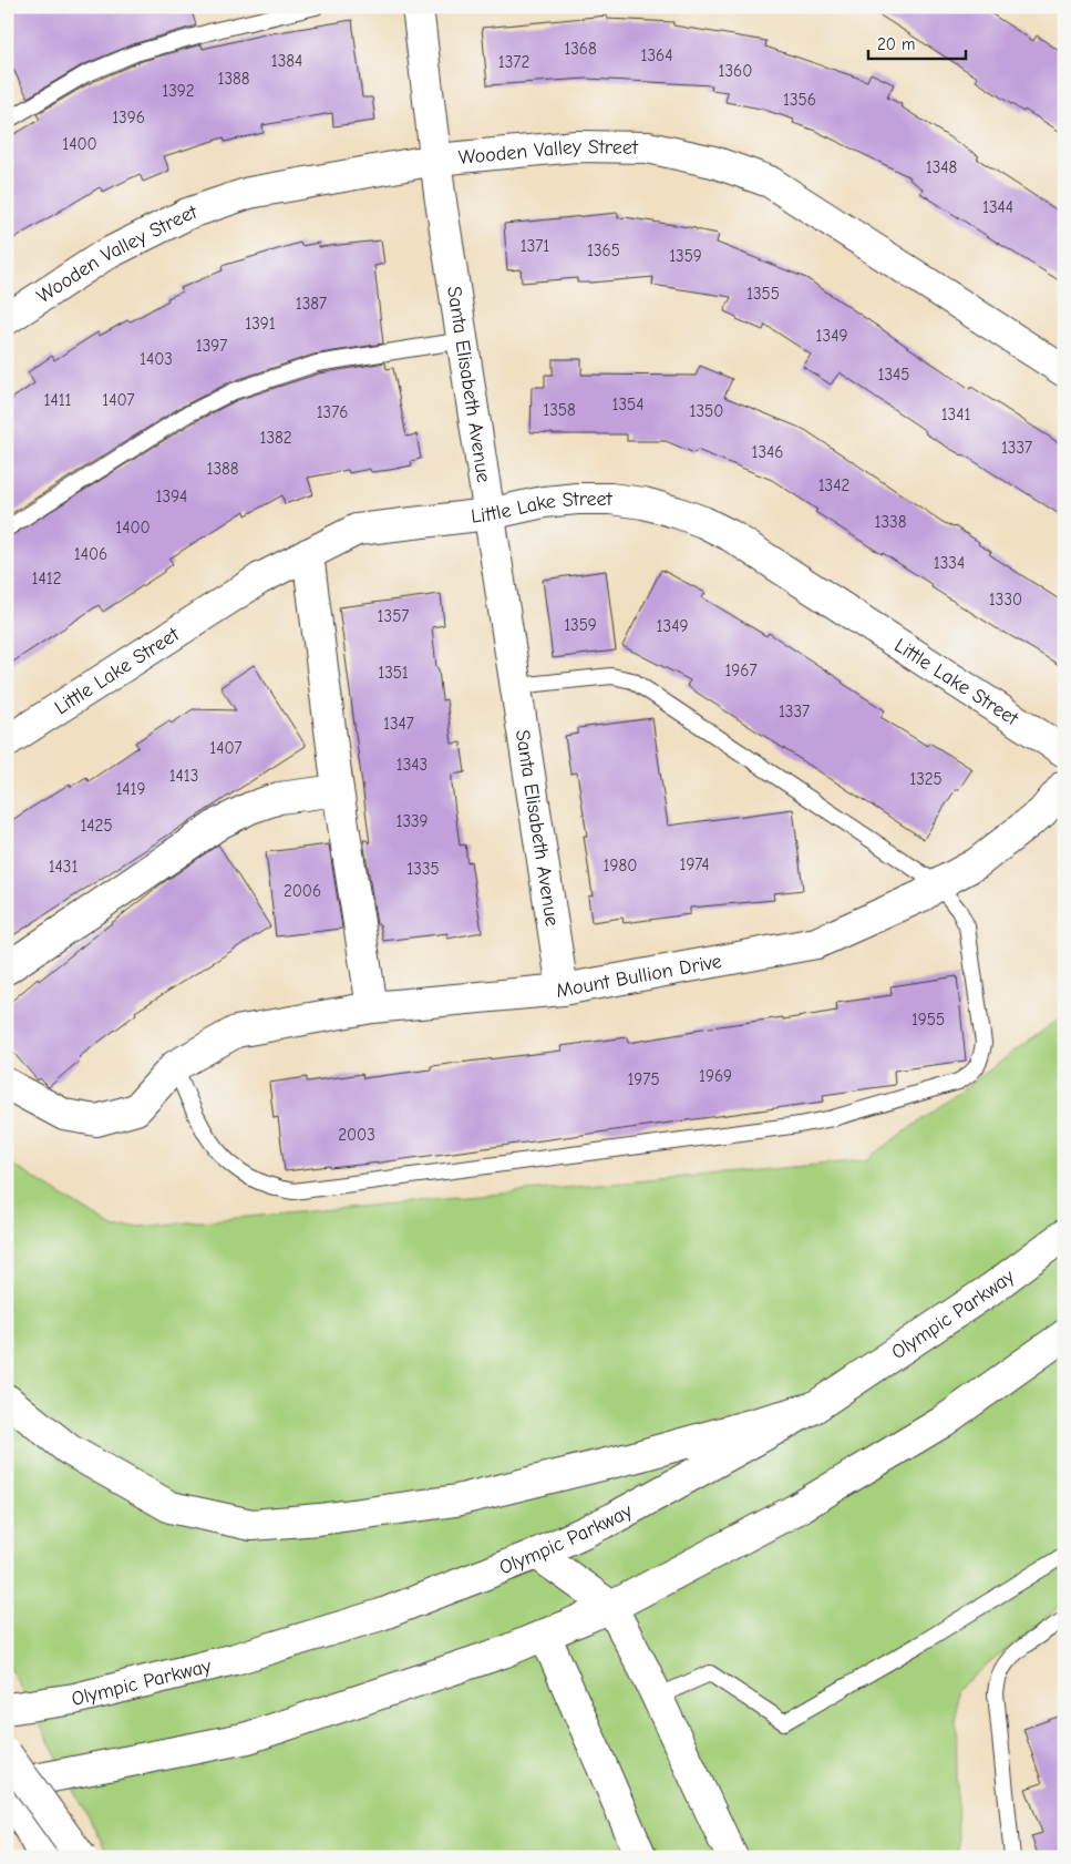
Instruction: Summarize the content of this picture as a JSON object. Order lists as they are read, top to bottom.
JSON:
{
  "streets": {
    "main road": [
      "Wooden Valley Street",
      "Santa Elisabeth Avenue",
      "Little Lake Street",
      "Mount Bullion Drive",
      "Olympic Parkway"
    ]
  },
  "crossings": [
    ["Wooden Valley Street", "Santa Elisabeth Avenue"],
    ["Santa Elisabeth Avenue", "Little Lake Street"],
    ["Santa Elisabeth Avenue", "Mount Bullion Drive"]
  ],
  "house_numbers": [
    "1368",
    "1364",
    "1384",
    "1372",
    "1360",
    "1388",
    "1392",
    "1356",
    "1396",
    "1400",
    "1348",
    "1344",
    "1371",
    "1365",
    "1359",
    "1355",
    "1387",
    "1391",
    "1349",
    "1397",
    "1403",
    "1345",
    "1411",
    "1407",
    "1354",
    "1358",
    "1350",
    "1376",
    "1341",
    "1382",
    "1337",
    "1346",
    "1388",
    "1342",
    "1394",
    "1338",
    "1400",
    "1406",
    "1334",
    "1412",
    "1330",
    "1357",
    "1359",
    "1349",
    "1967",
    "1351",
    "1337",
    "1347",
    "1407",
    "1343",
    "1413",
    "1325",
    "1419",
    "1339",
    "1425",
    "1974",
    "1980",
    "1431",
    "1335",
    "2006",
    "1955",
    "1969",
    "1975",
    "2003"
  ],
  "scale_bar": "20 m"
}
